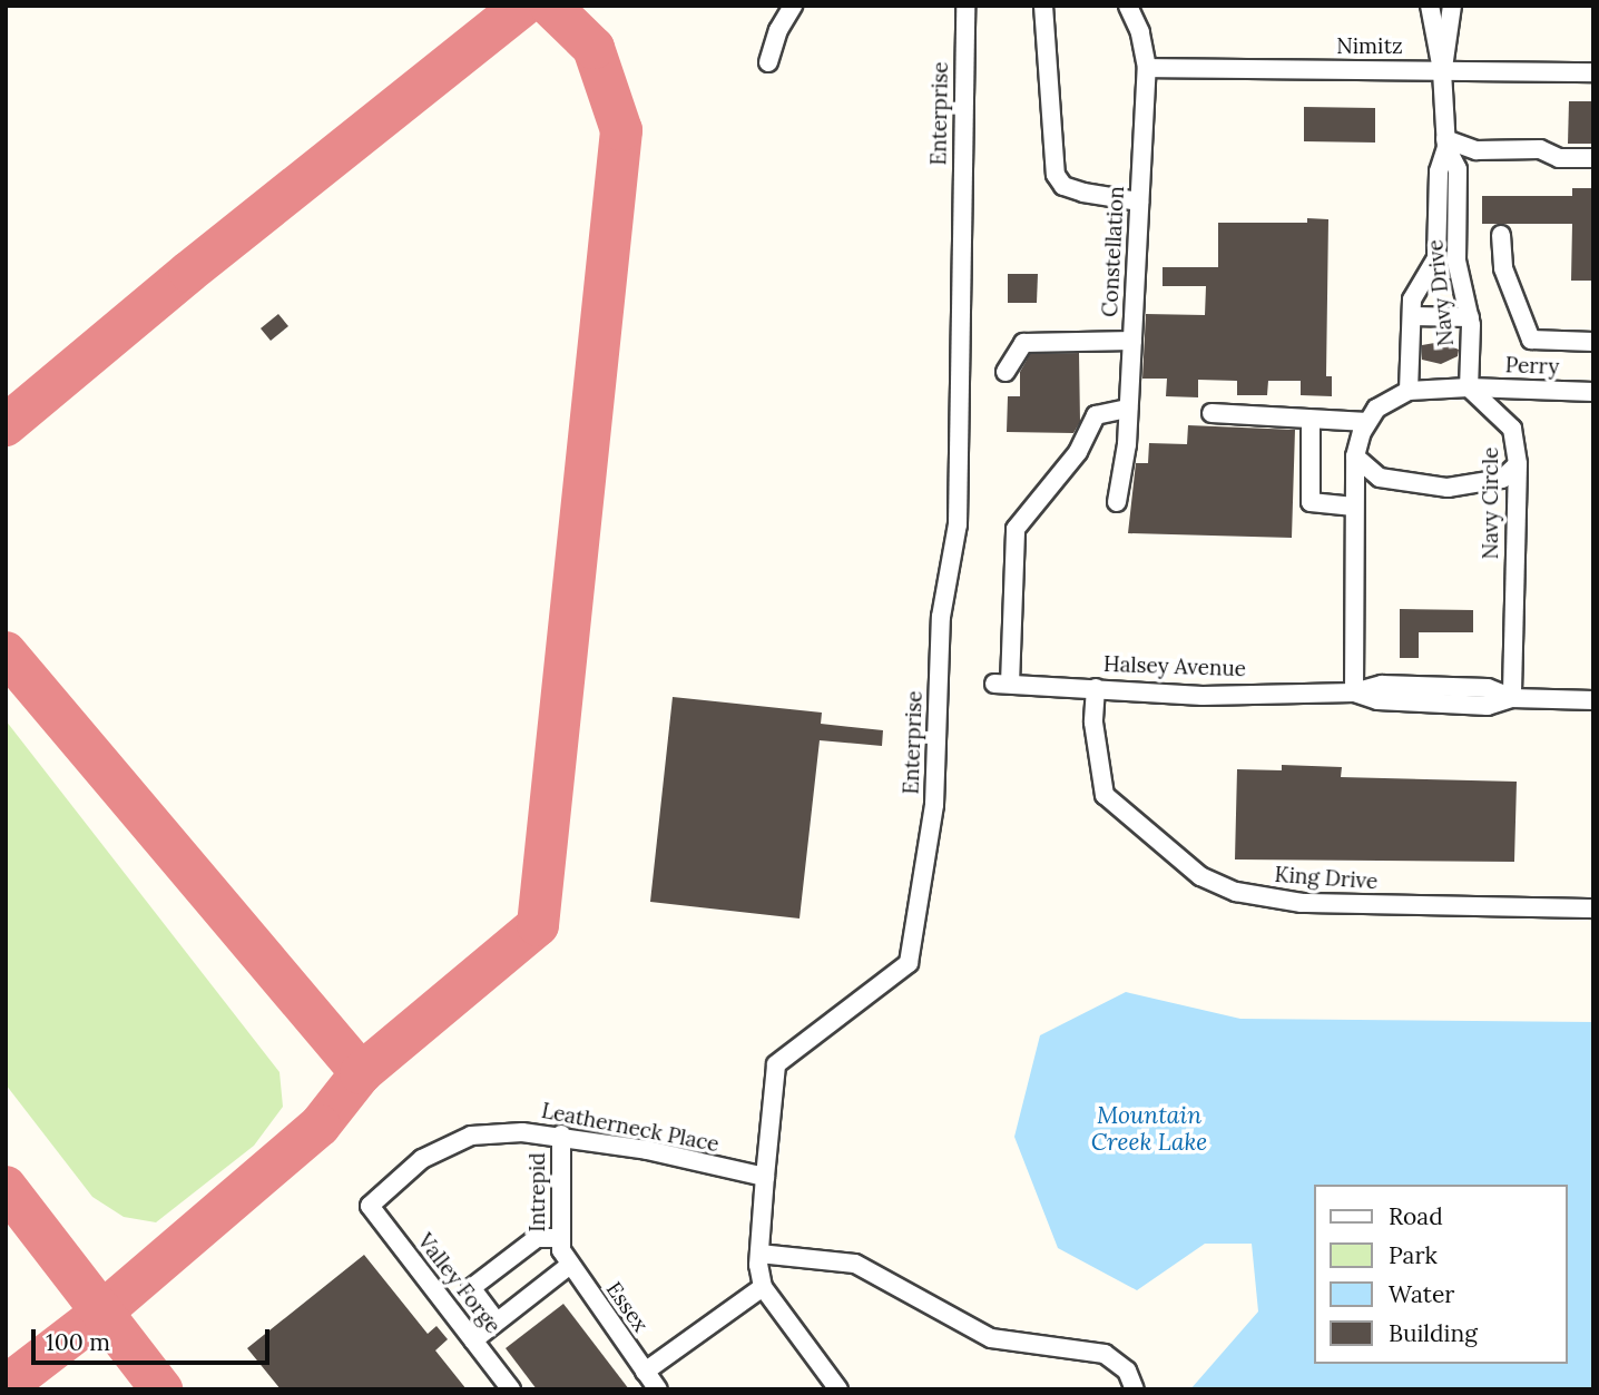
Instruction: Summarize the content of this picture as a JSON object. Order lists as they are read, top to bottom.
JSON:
{
  "streets": {
    "lane": [
      "Nimitz",
      "Enterprise",
      "Constellation",
      "Navy Drive",
      "Perry",
      "Navy Circle",
      "Halsey Avenue",
      "King Drive",
      "Leatherneck Place",
      "Intrepid",
      "Valley Forge",
      "Essex"
    ]
  },
  "crossings": [
    ["Nimitz", "Constellation"],
    ["Nimitz", "Navy Drive"],
    ["Enterprise", "Leatherneck Place"],
    ["Constellation", "Halsey Avenue"],
    ["Navy Drive", "Perry"],
    ["Navy Drive", "Navy Circle"],
    ["Perry", "Navy Circle"],
    ["Navy Circle", "Halsey Avenue"],
    ["Halsey Avenue", "King Drive"],
    ["Leatherneck Place", "Intrepid"],
    ["Leatherneck Place", "Valley Forge"],
    ["Intrepid", "Essex"]
  ],
  "water": ["Mountain Creek Lake"],
  "legend": [
    "Road",
    "Park",
    "Water",
    "Building"
  ],
  "scale_bar": "100 m"
}
